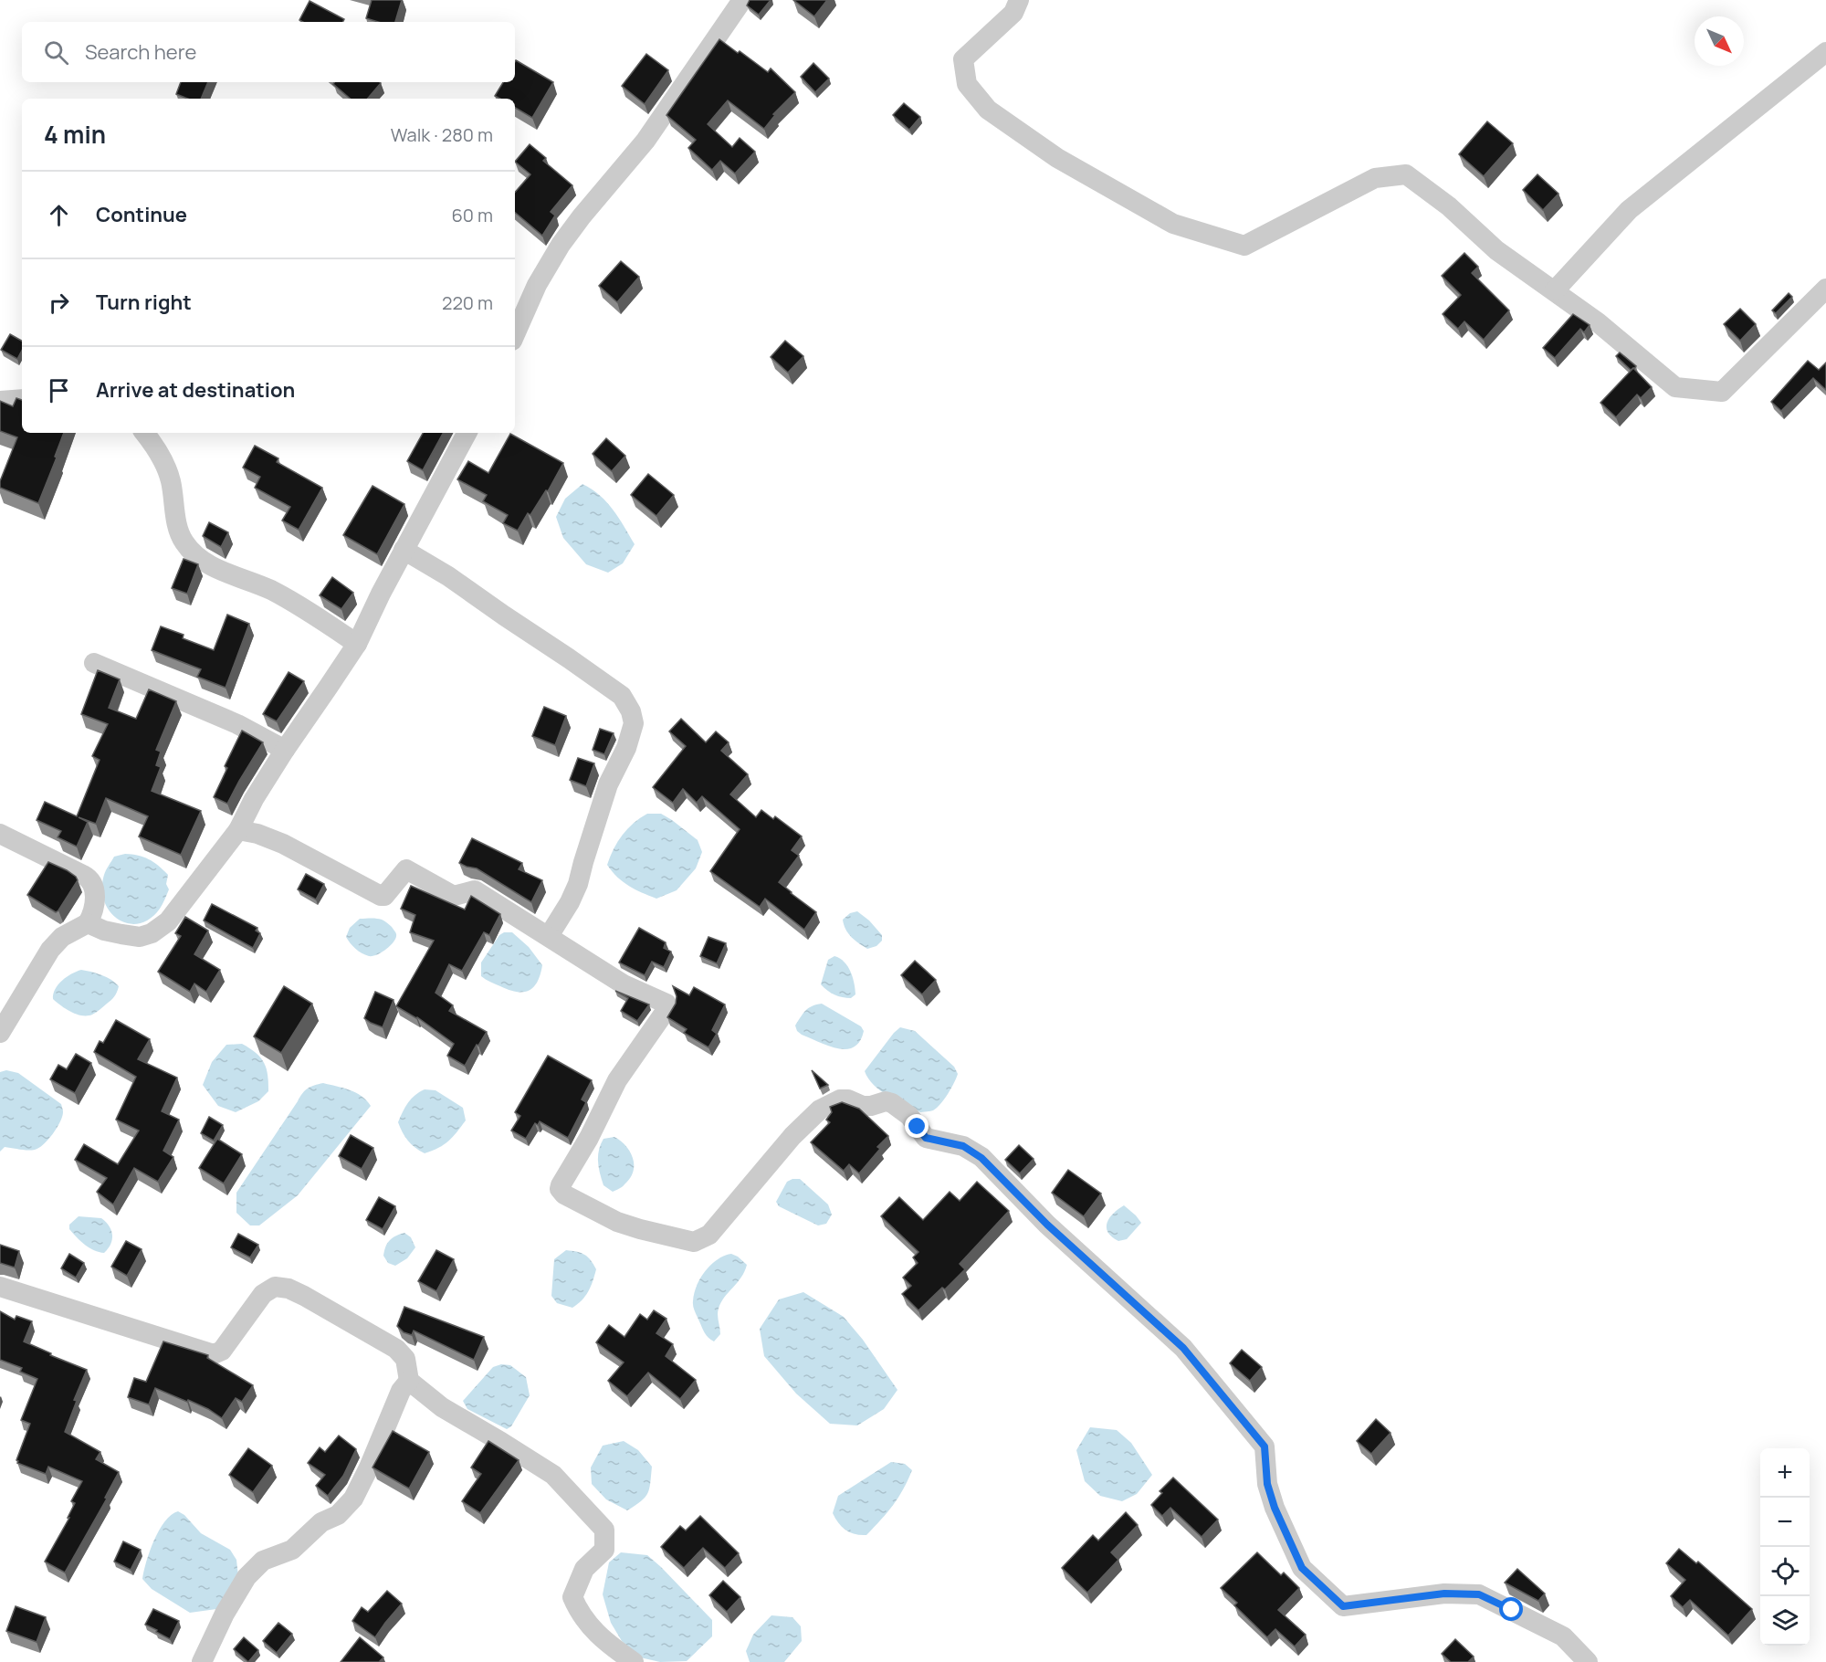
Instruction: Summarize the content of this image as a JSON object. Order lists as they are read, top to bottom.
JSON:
{
  "north": "bottom right",
  "page": {
    "search": "Search here",
    "heading": ["4 min", "Walk · 280 m"],
    "list": [
      ["Continue", "60 m"],
      ["Turn right", "220 m"],
      "Arrive at destination"
    ],
    "map_buttons": ["+", "−"]
  }
}
